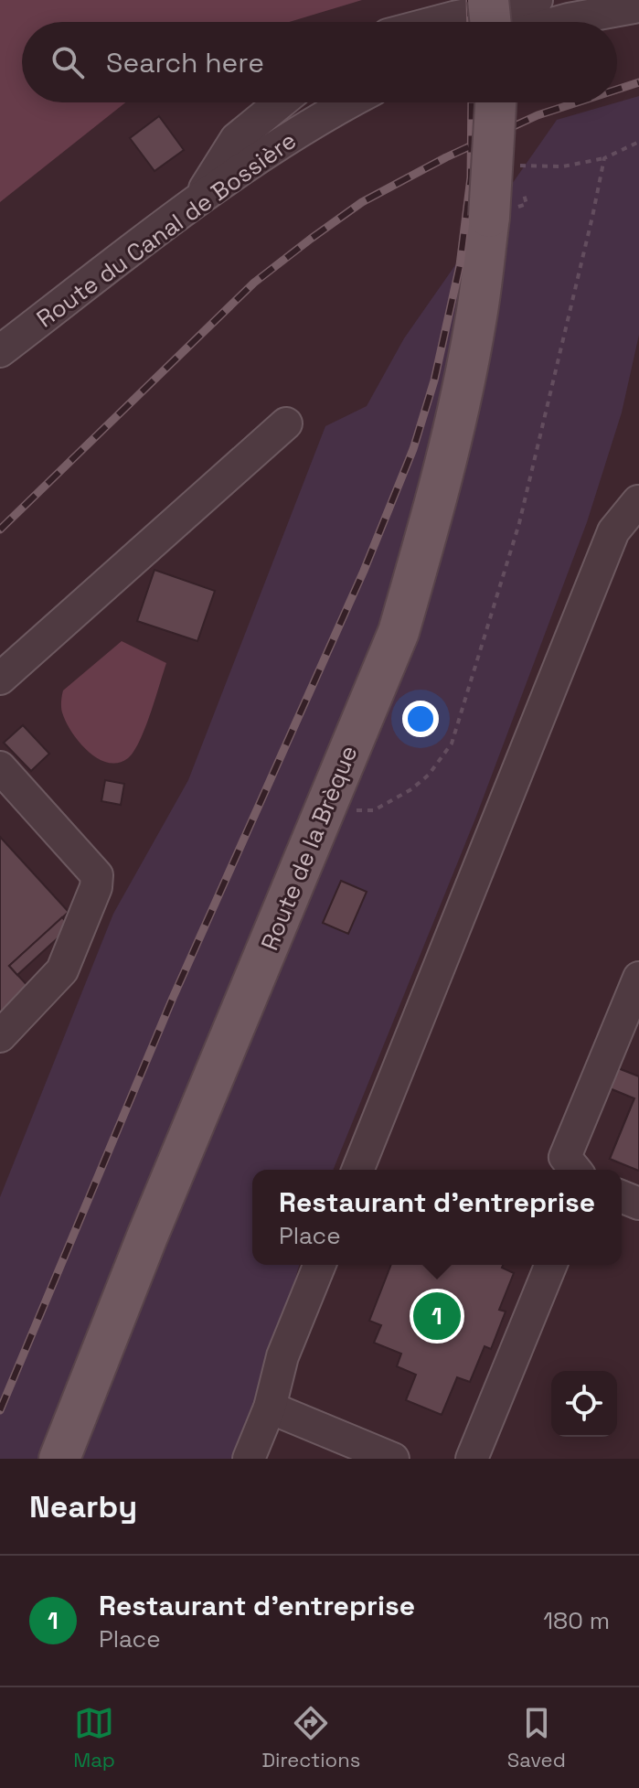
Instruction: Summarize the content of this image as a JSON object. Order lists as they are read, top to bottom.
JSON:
{
  "streets": {
    "main road": ["Route de la Brèque"],
    "street": ["Route du Canal de Bossière"]
  },
  "page": {
    "search": "Search here",
    "popup": ["Restaurant d'entreprise", "Place"],
    "pins": "1",
    "heading": "Nearby",
    "list": [
      {
        "mark": "1",
        "name": "Restaurant d'entreprise",
        "note": "Place",
        "value": "180 m"
      }
    ],
    "nav": ["Map", "Directions", "Saved"]
  }
}
